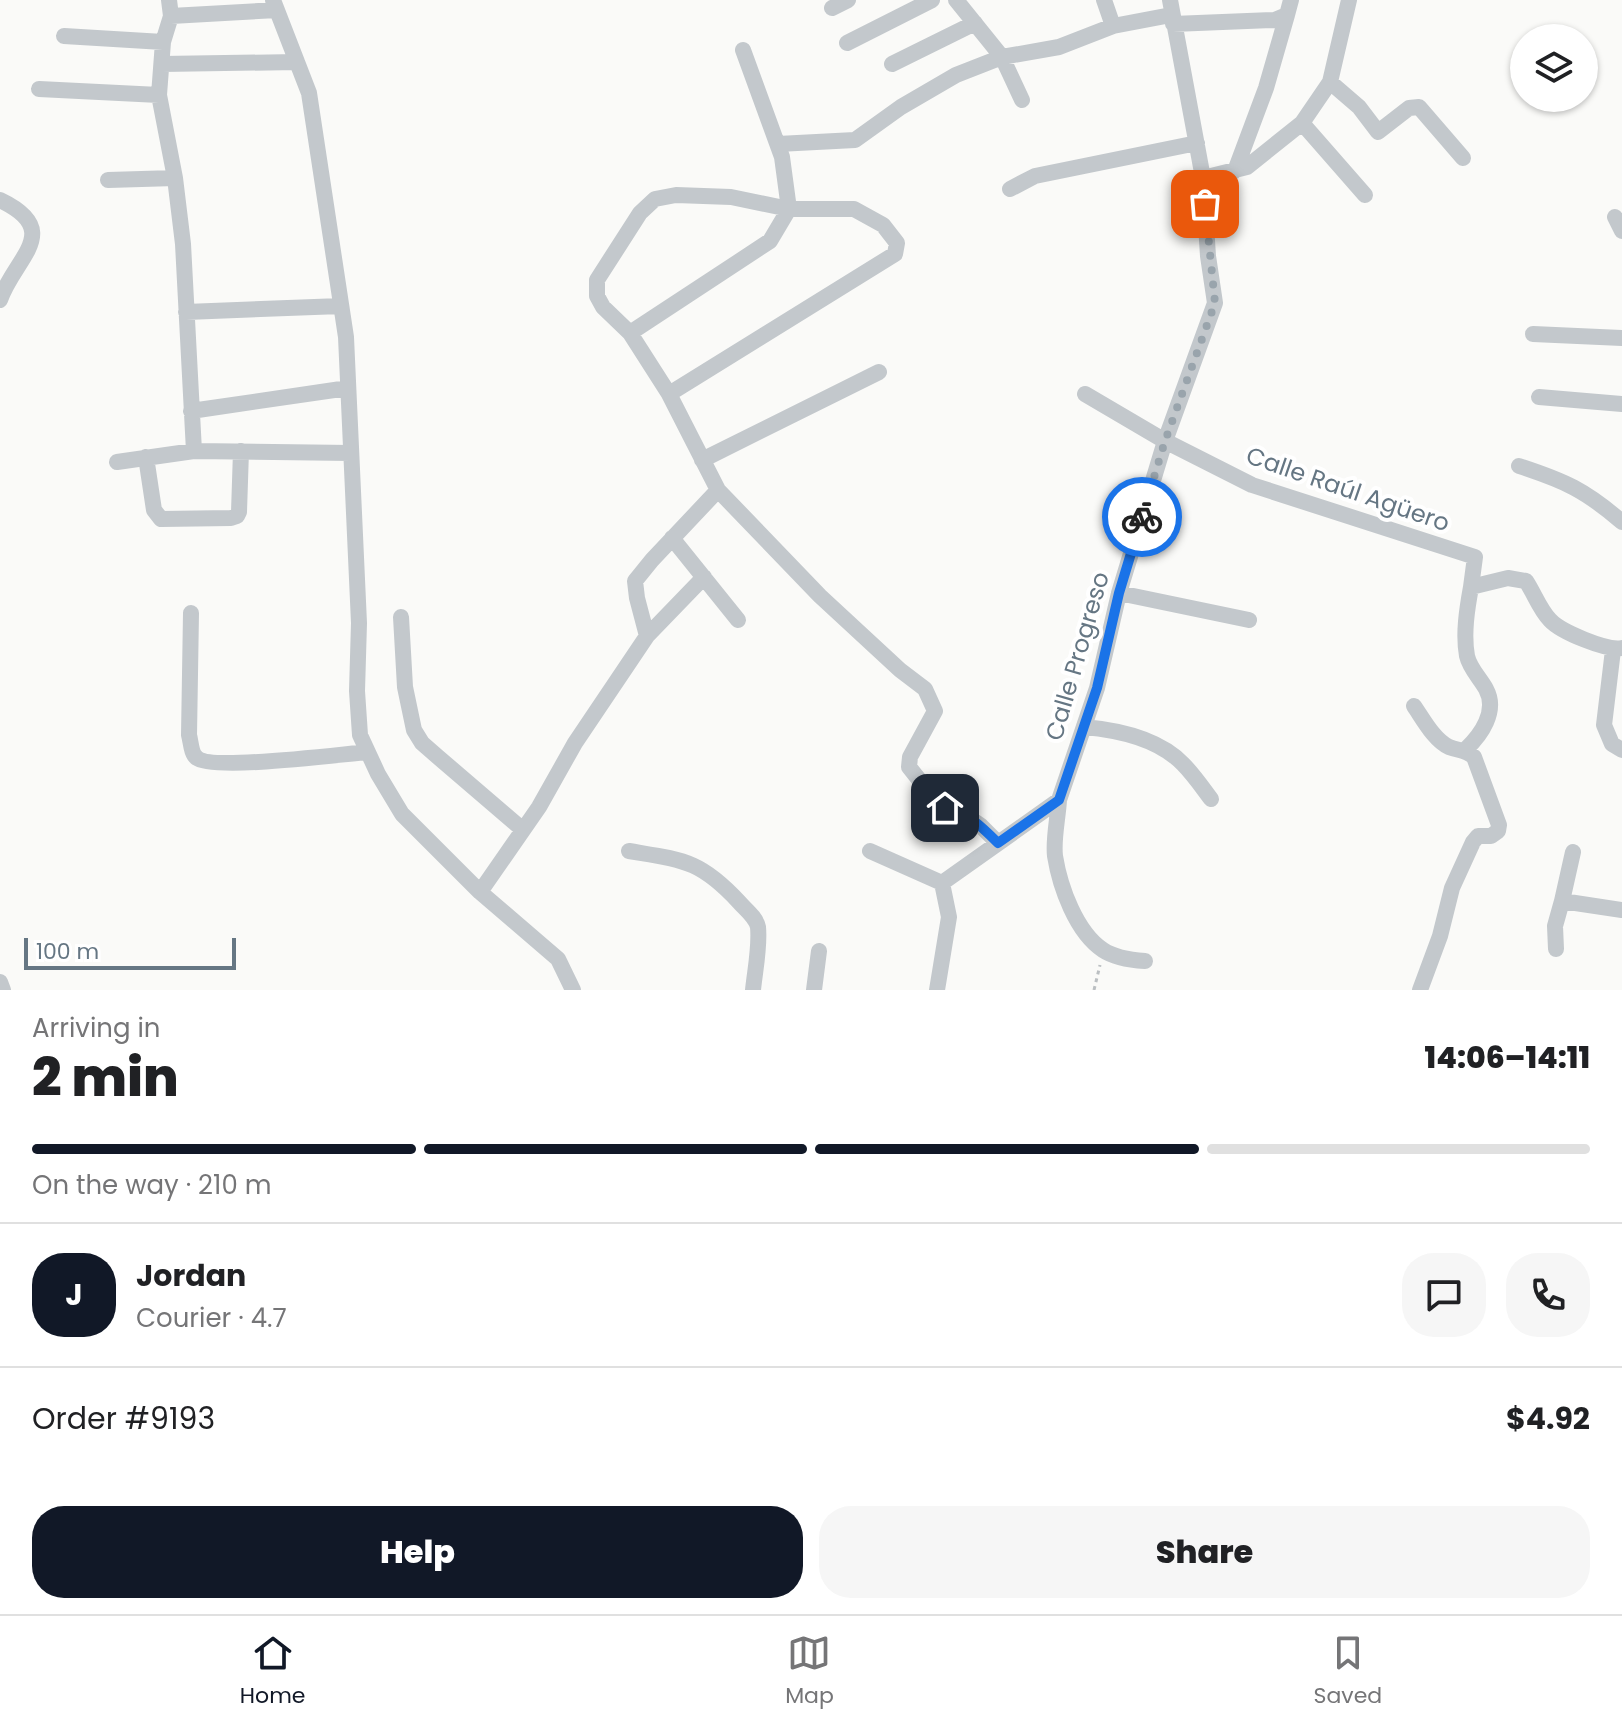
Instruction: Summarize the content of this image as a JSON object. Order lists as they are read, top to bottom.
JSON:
{
  "streets": {
    "street": ["Calle Raúl Agüero", "Calle Progreso"]
  },
  "crossings": [
    ["Calle Raúl Agüero", "Calle Progreso"]
  ],
  "scale_bar": "100 m",
  "page": {
    "scale": "100 m",
    "heading": ["2 min", "Arriving in", "14:06–14:11"],
    "panel": [
      "Jordan",
      "Courier · 4.7",
      "Order #9193",
      "$4.92"
    ],
    "bar": "On the way · 210 m",
    "round": "J",
    "buttons": ["Help", "Share"],
    "tabs": ["Home", "Map", "Saved"]
  }
}
